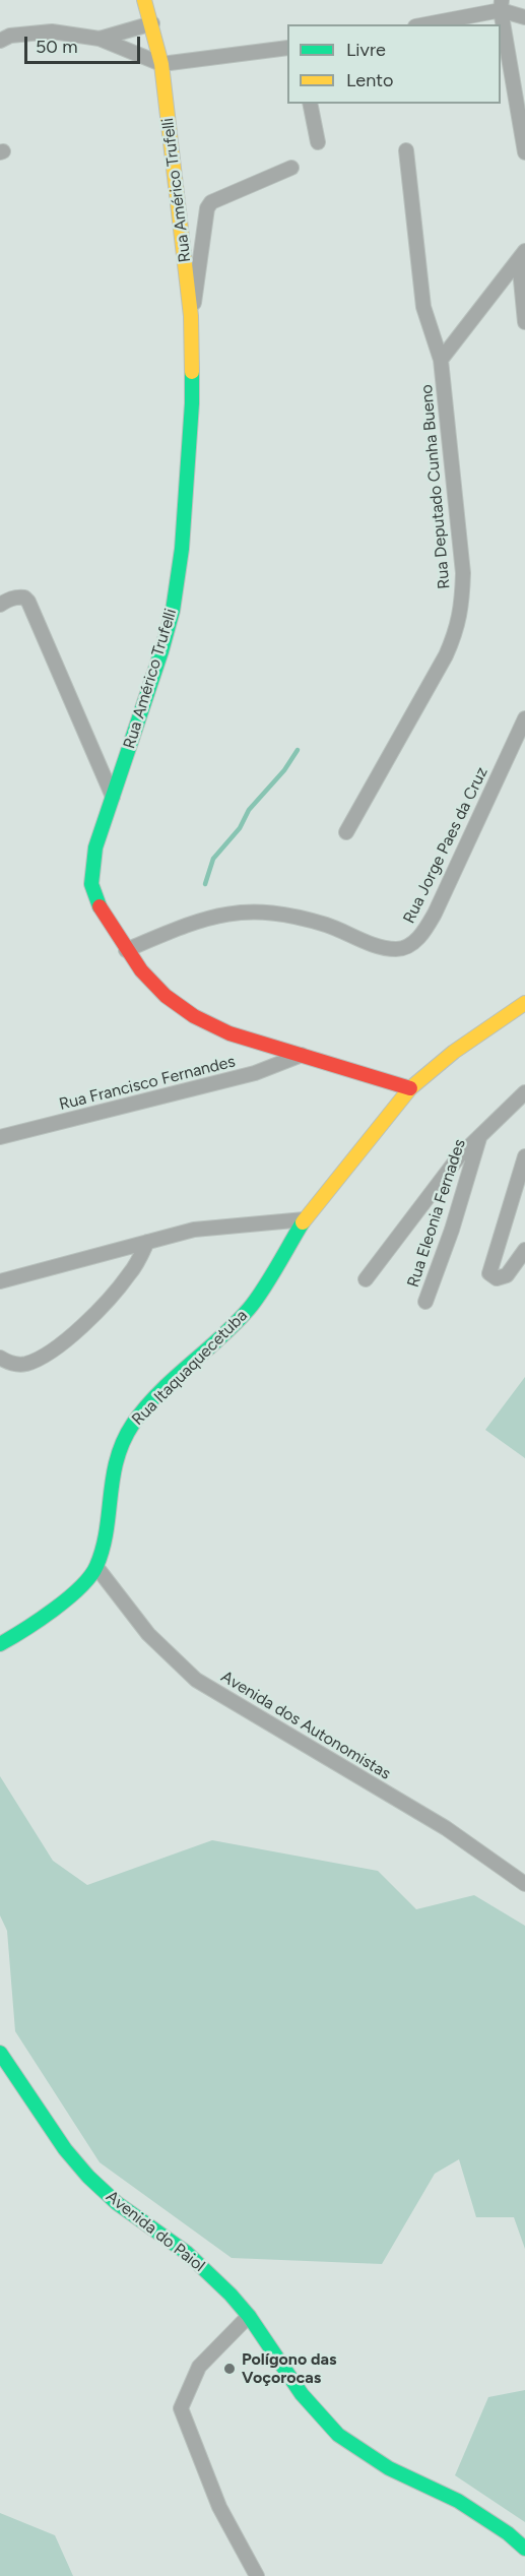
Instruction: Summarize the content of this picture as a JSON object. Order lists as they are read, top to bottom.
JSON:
{
  "streets": {
    "street": [
      "Rua Américo Trufelli",
      "Rua Deputado Cunha Bueno",
      "Rua Jorge Paes da Cruz",
      "Rua Francisco Fernandes",
      "Rua Eleonia Fernades",
      "Rua Itaquaquecetuba",
      "Avenida dos Autonomistas",
      "Avenida do Paiol"
    ]
  },
  "crossings": [
    ["Rua Américo Trufelli", "Rua Jorge Paes da Cruz"],
    ["Rua Américo Trufelli", "Rua Francisco Fernandes"],
    ["Rua Américo Trufelli", "Rua Itaquaquecetuba"],
    ["Rua Itaquaquecetuba", "Avenida dos Autonomistas"]
  ],
  "places": ["Polígono das Voçorocas"],
  "legend": ["Livre", "Lento"],
  "scale_bar": "50 m"
}
